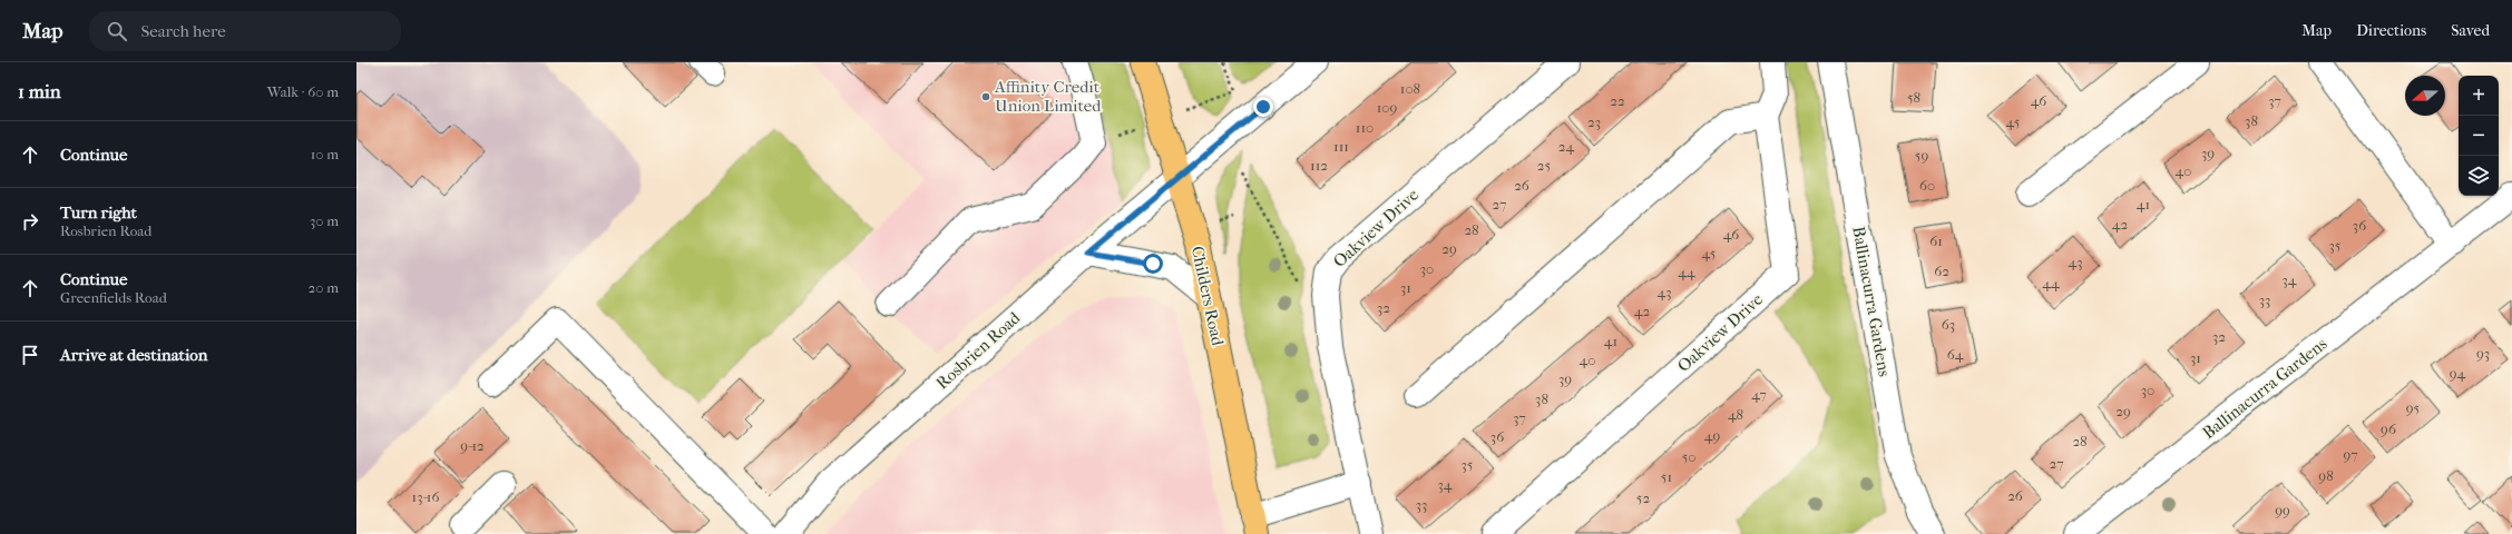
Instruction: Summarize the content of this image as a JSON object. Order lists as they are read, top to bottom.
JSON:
{
  "streets": {
    "main road": ["Childers Road"],
    "street": ["Oakview Drive", "Ballinacurra Gardens", "Rosbrien Road"]
  },
  "crossings": [
    ["Childers Road", "Rosbrien Road"]
  ],
  "places": ["Affinity Credit Union Limited"],
  "house_numbers": [
    "108",
    "58",
    "22",
    "46",
    "37",
    "109",
    "38",
    "23",
    "45",
    "110",
    "111",
    "24",
    "39",
    "59",
    "112",
    "25",
    "40",
    "26",
    "60",
    "27",
    "41",
    "42",
    "36",
    "28",
    "46",
    "61",
    "35",
    "29",
    "45",
    "43",
    "30",
    "62",
    "44",
    "34",
    "44",
    "31",
    "43",
    "33",
    "32",
    "42",
    "63",
    "32",
    "41",
    "93",
    "64",
    "31",
    "40",
    "94",
    "39",
    "30",
    "47",
    "38",
    "95",
    "29",
    "48",
    "37",
    "96",
    "49",
    "36",
    "28",
    "9-12",
    "97",
    "50",
    "27",
    "35",
    "98",
    "51",
    "34",
    "26",
    "13-16",
    "52",
    "33",
    "99"
  ],
  "north": "left",
  "page": {
    "header": "Map",
    "search": "Search here",
    "nav": ["Map", "Directions", "Saved"],
    "heading": ["1 min", "Walk · 60 m"],
    "map_buttons": ["+", "−"],
    "list": [
      ["Continue", "10 m"],
      ["Turn right", "Rosbrien Road", "30 m"],
      ["Continue", "Greenfields Road", "20 m"],
      "Arrive at destination"
    ]
  }
}
